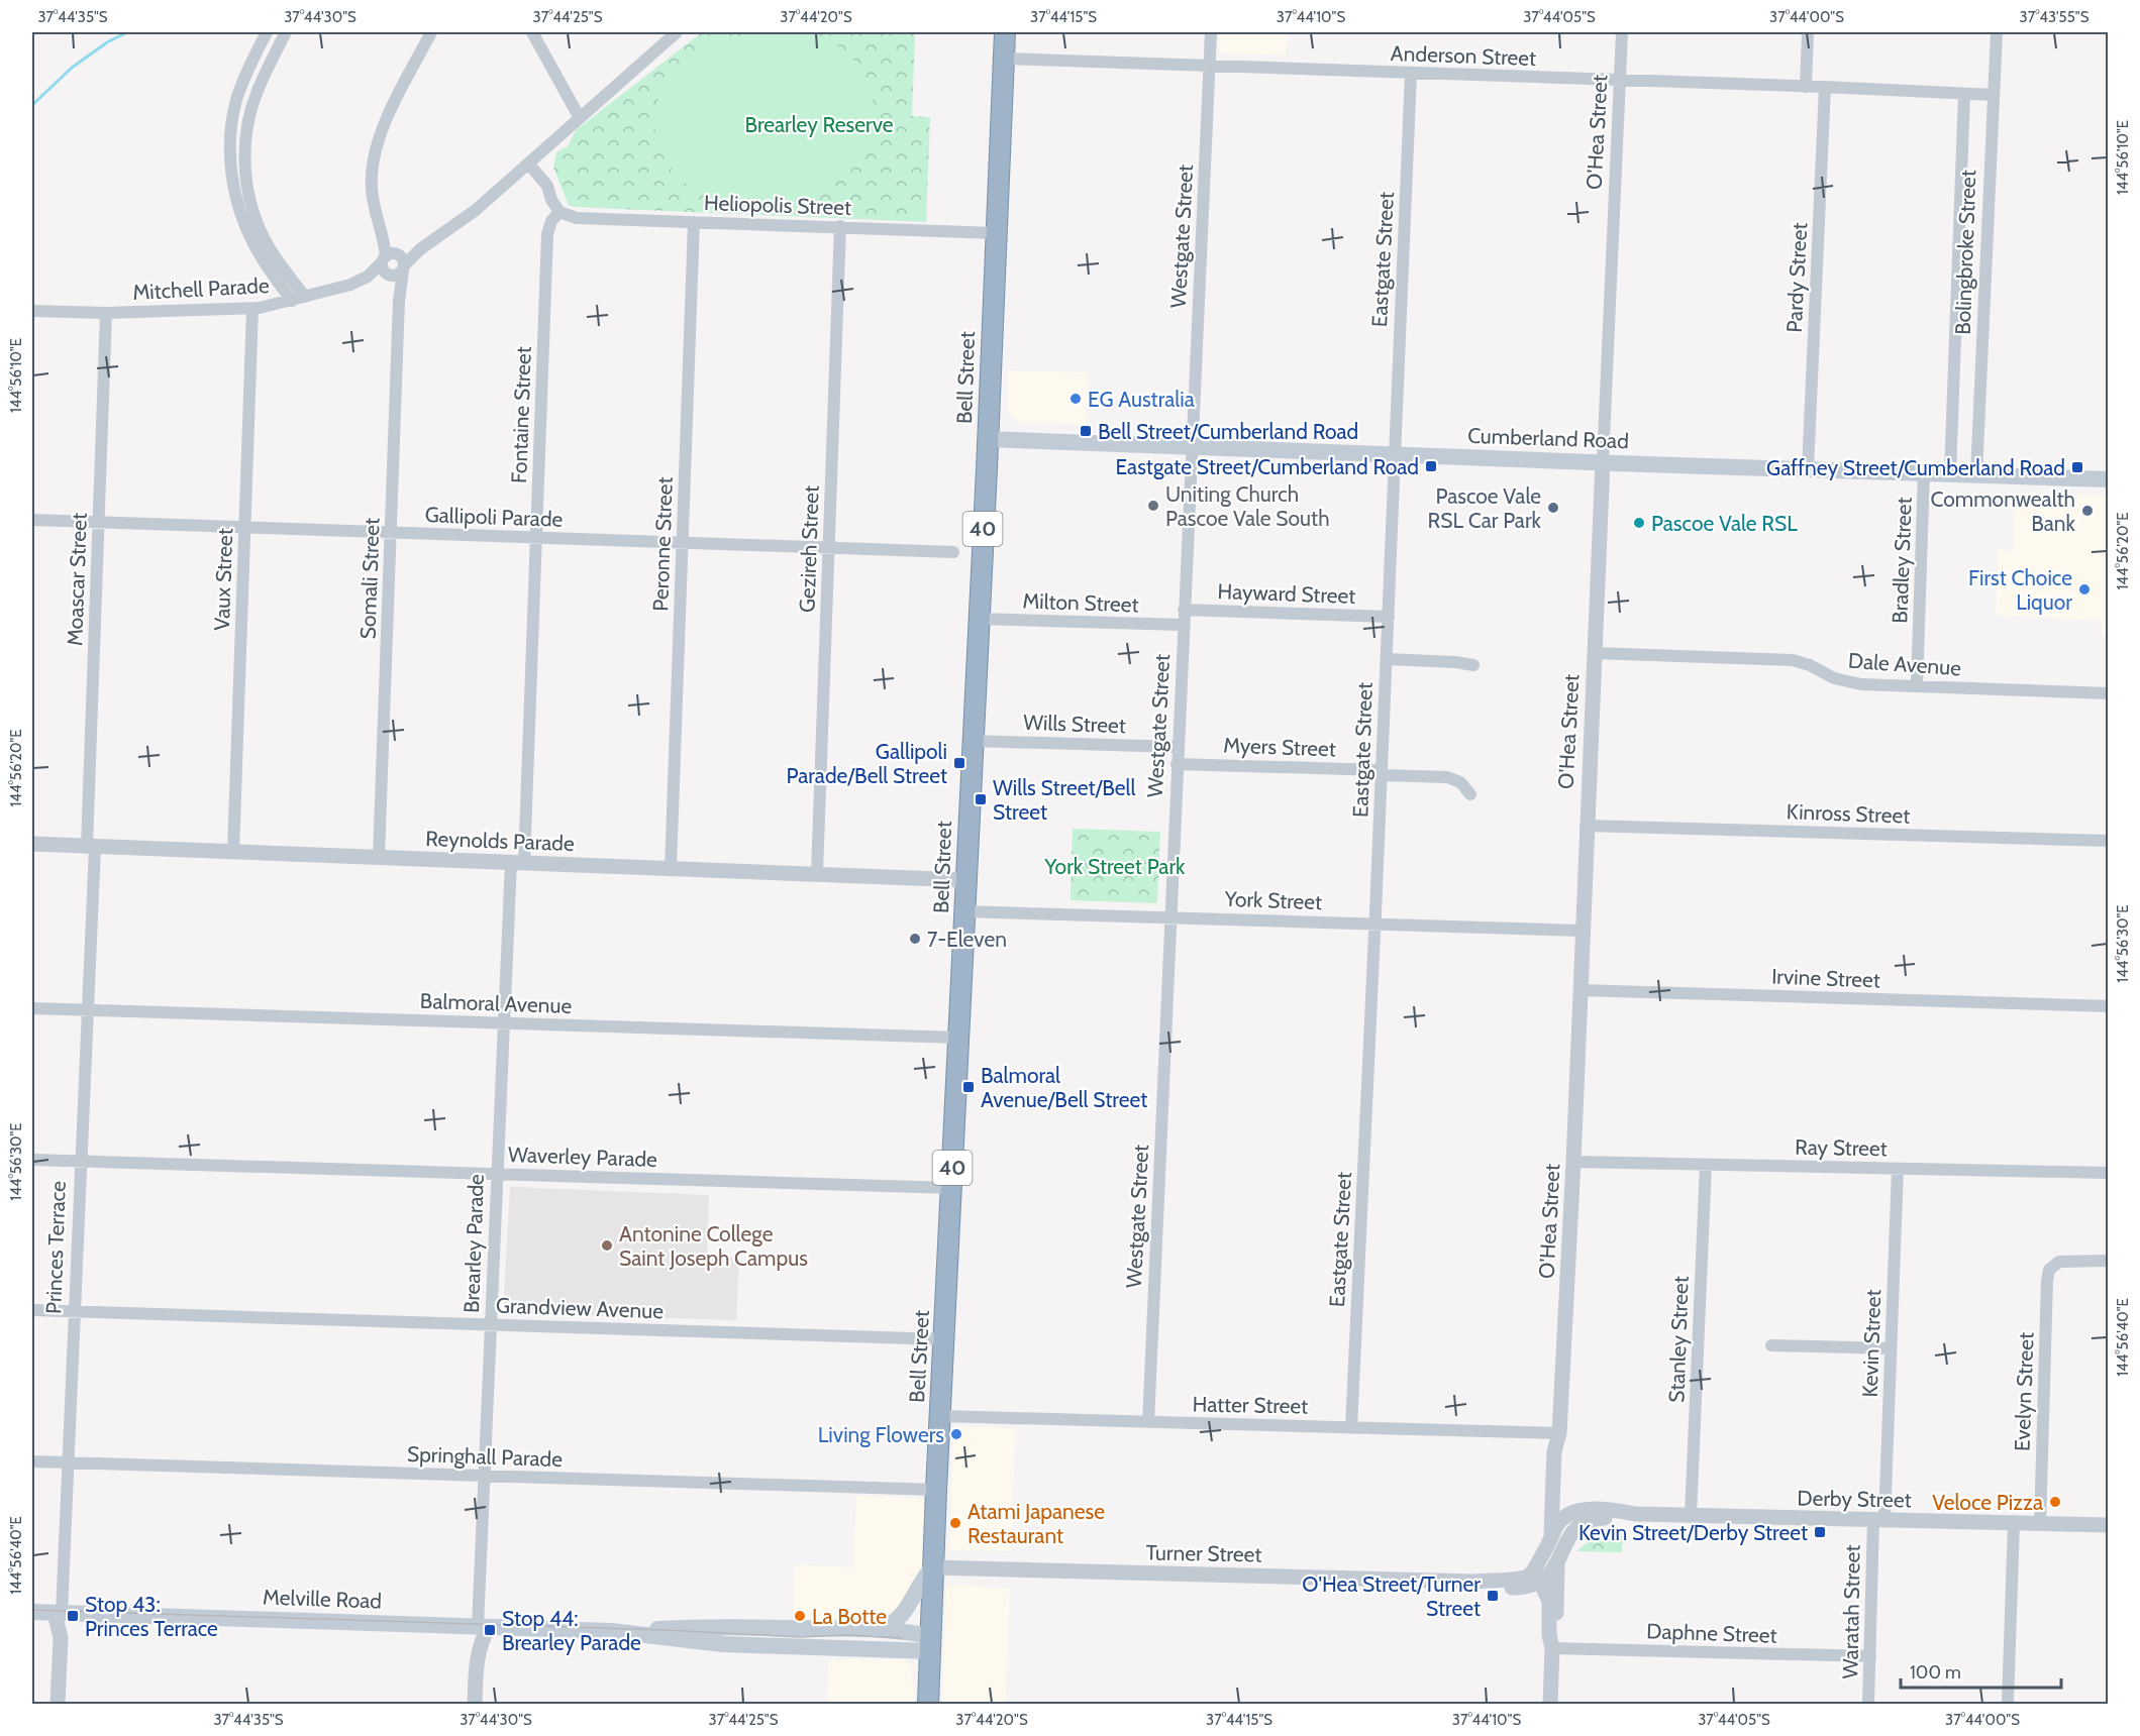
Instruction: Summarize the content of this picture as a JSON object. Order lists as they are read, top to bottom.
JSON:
{
  "streets": {
    "highway": ["Bell Street", "40"],
    "main road": ["Cumberland Road", "Melville Road"],
    "street": [
      "Anderson Street",
      "O'Hea Street",
      "Heliopolis Street",
      "Westgate Street",
      "Bolingbroke Street",
      "Eastgate Street",
      "Pardy Street",
      "Mitchell Parade",
      "Fontaine Street",
      "Gallipoli Parade",
      "Peronne Street",
      "Gezireh Street",
      "Bradley Street",
      "Somali Street",
      "Moascar Street",
      "Vaux Street",
      "Hayward Street",
      "Milton Street",
      "Dale Avenue",
      "Wills Street",
      "Myers Street",
      "Kinross Street",
      "Reynolds Parade",
      "York Street",
      "Irvine Street",
      "Balmoral Avenue",
      "Ray Street",
      "Waverley Parade",
      "Brearley Parade",
      "Princes Terrace",
      "Grandview Avenue",
      "Stanley Street",
      "Kevin Street",
      "Evelyn Street",
      "Hatter Street",
      "Springhall Parade",
      "Derby Street",
      "Turner Street",
      "Waratah Street",
      "Daphne Street"
    ]
  },
  "crossings": [
    ["Anderson Street", "O'Hea Street"],
    ["Anderson Street", "Westgate Street"],
    ["Anderson Street", "Bolingbroke Street"],
    ["Anderson Street", "Eastgate Street"],
    ["Anderson Street", "Pardy Street"],
    ["Anderson Street", "Bell Street"],
    ["O'Hea Street", "Cumberland Road"],
    ["O'Hea Street", "Dale Avenue"],
    ["O'Hea Street", "Kinross Street"],
    ["O'Hea Street", "York Street"],
    ["O'Hea Street", "Irvine Street"],
    ["O'Hea Street", "Ray Street"],
    ["O'Hea Street", "Hatter Street"],
    ["O'Hea Street", "Derby Street"],
    ["O'Hea Street", "Turner Street"],
    ["Heliopolis Street", "Bell Street"],
    ["Heliopolis Street", "Fontaine Street"],
    ["Heliopolis Street", "Peronne Street"],
    ["Heliopolis Street", "Gezireh Street"],
    ["Westgate Street", "Cumberland Road"],
    ["Westgate Street", "Hayward Street"],
    ["Westgate Street", "Milton Street"],
    ["Westgate Street", "Wills Street"],
    ["Westgate Street", "Myers Street"],
    ["Westgate Street", "York Street"],
    ["Westgate Street", "Hatter Street"],
    ["Bolingbroke Street", "Cumberland Road"],
    ["Eastgate Street", "Cumberland Road"],
    ["Eastgate Street", "Hayward Street"],
    ["Eastgate Street", "Myers Street"],
    ["Eastgate Street", "York Street"],
    ["Eastgate Street", "Hatter Street"],
    ["Pardy Street", "Cumberland Road"],
    ["Mitchell Parade", "Somali Street"],
    ["Mitchell Parade", "Moascar Street"],
    ["Mitchell Parade", "Vaux Street"],
    ["Bell Street", "Cumberland Road"],
    ["Bell Street", "Milton Street"],
    ["Bell Street", "Wills Street"],
    ["Bell Street", "Reynolds Parade"],
    ["Bell Street", "York Street"],
    ["Bell Street", "Balmoral Avenue"],
    ["Bell Street", "Waverley Parade"],
    ["Bell Street", "Grandview Avenue"],
    ["Bell Street", "Hatter Street"],
    ["Bell Street", "Springhall Parade"],
    ["Bell Street", "Turner Street"],
    ["Bell Street", "Melville Road"],
    ["Fontaine Street", "Gallipoli Parade"],
    ["Fontaine Street", "Reynolds Parade"],
    ["Fontaine Street", "Brearley Parade"],
    ["Cumberland Road", "Bradley Street"],
    ["Gallipoli Parade", "Peronne Street"],
    ["Gallipoli Parade", "Gezireh Street"],
    ["Gallipoli Parade", "Somali Street"],
    ["Gallipoli Parade", "Moascar Street"],
    ["Gallipoli Parade", "Vaux Street"],
    ["Peronne Street", "Reynolds Parade"],
    ["Gezireh Street", "Reynolds Parade"],
    ["Bradley Street", "Dale Avenue"],
    ["Somali Street", "Reynolds Parade"],
    ["Moascar Street", "Reynolds Parade"],
    ["Moascar Street", "Princes Terrace"],
    ["Vaux Street", "Reynolds Parade"],
    ["Reynolds Parade", "Brearley Parade"],
    ["Reynolds Parade", "Princes Terrace"],
    ["Balmoral Avenue", "Brearley Parade"],
    ["Balmoral Avenue", "Princes Terrace"],
    ["Ray Street", "Stanley Street"],
    ["Ray Street", "Kevin Street"],
    ["Waverley Parade", "Brearley Parade"],
    ["Waverley Parade", "Princes Terrace"],
    ["Brearley Parade", "Grandview Avenue"],
    ["Brearley Parade", "Springhall Parade"],
    ["Brearley Parade", "Melville Road"],
    ["Princes Terrace", "Grandview Avenue"],
    ["Princes Terrace", "Springhall Parade"],
    ["Princes Terrace", "Melville Road"],
    ["Stanley Street", "Derby Street"],
    ["Kevin Street", "Derby Street"],
    ["Kevin Street", "Waratah Street"],
    ["Evelyn Street", "Derby Street"],
    ["Derby Street", "Turner Street"],
    ["Derby Street", "Waratah Street"],
    ["Waratah Street", "Daphne Street"]
  ],
  "parks": ["Brearley Reserve", "York Street Park"],
  "places": {
    "other": [
      "EG Australia",
      "Uniting Church Pascoe Vale South",
      "Pascoe Vale RSL Car Park",
      "Commonwealth Bank",
      "Pascoe Vale RSL",
      "First Choice Liquor",
      "7-Eleven",
      "Antonine College Saint Joseph Campus",
      "Living Flowers",
      "Veloce Pizza",
      "Atami Japanese Restaurant",
      "La Botte"
    ],
    "transit": [
      "Bell Street/Cumberland Road",
      "Eastgate Street/Cumberland Road",
      "Gaffney Street/Cumberland Road",
      "Gallipoli Parade/Bell Street",
      "Wills Street/Bell Street",
      "Balmoral Avenue/Bell Street",
      "Kevin Street/Derby Street",
      "O'Hea Street/Turner Street",
      "Stop 43: Princes Terrace",
      "Stop 44: Brearley Parade"
    ]
  },
  "scale_bar": "100 m",
  "coordinates": [
    "37°44'35\"S",
    "37°44'30\"S",
    "37°44'25\"S",
    "37°44'20\"S",
    "37°44'15\"S",
    "37°44'10\"S",
    "37°44'05\"S",
    "37°44'00\"S",
    "37°43'55\"S",
    "144°56'10\"E",
    "144°56'20\"E",
    "144°56'30\"E",
    "144°56'40\"E"
  ]
}
